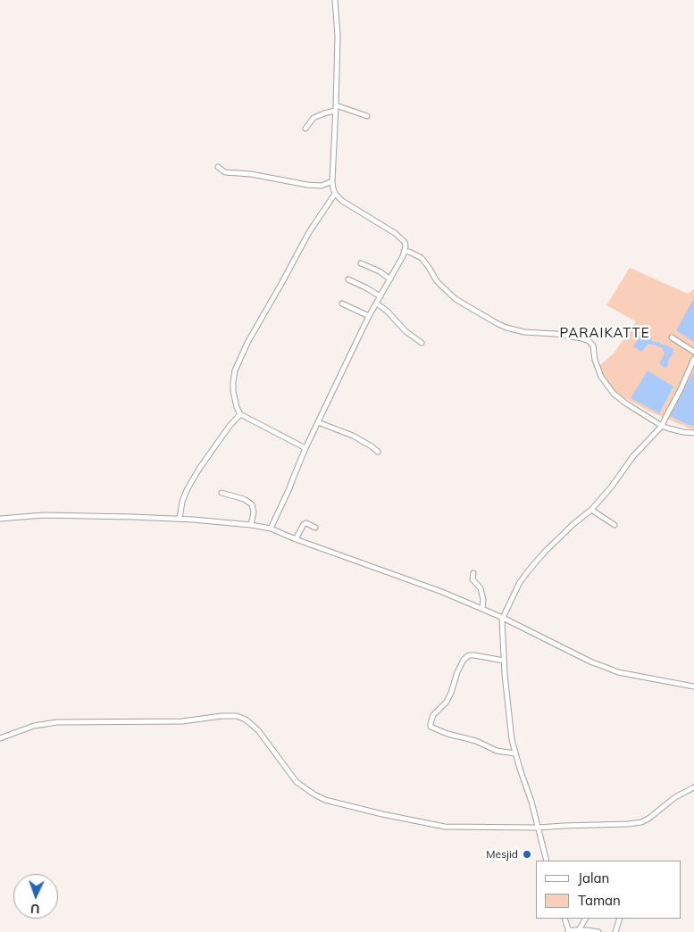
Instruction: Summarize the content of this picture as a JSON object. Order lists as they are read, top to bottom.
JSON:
{
  "districts": ["PARAIKATTE"],
  "places": ["Mesjid"],
  "legend": ["Jalan", "Taman"],
  "north": "bottom"
}
